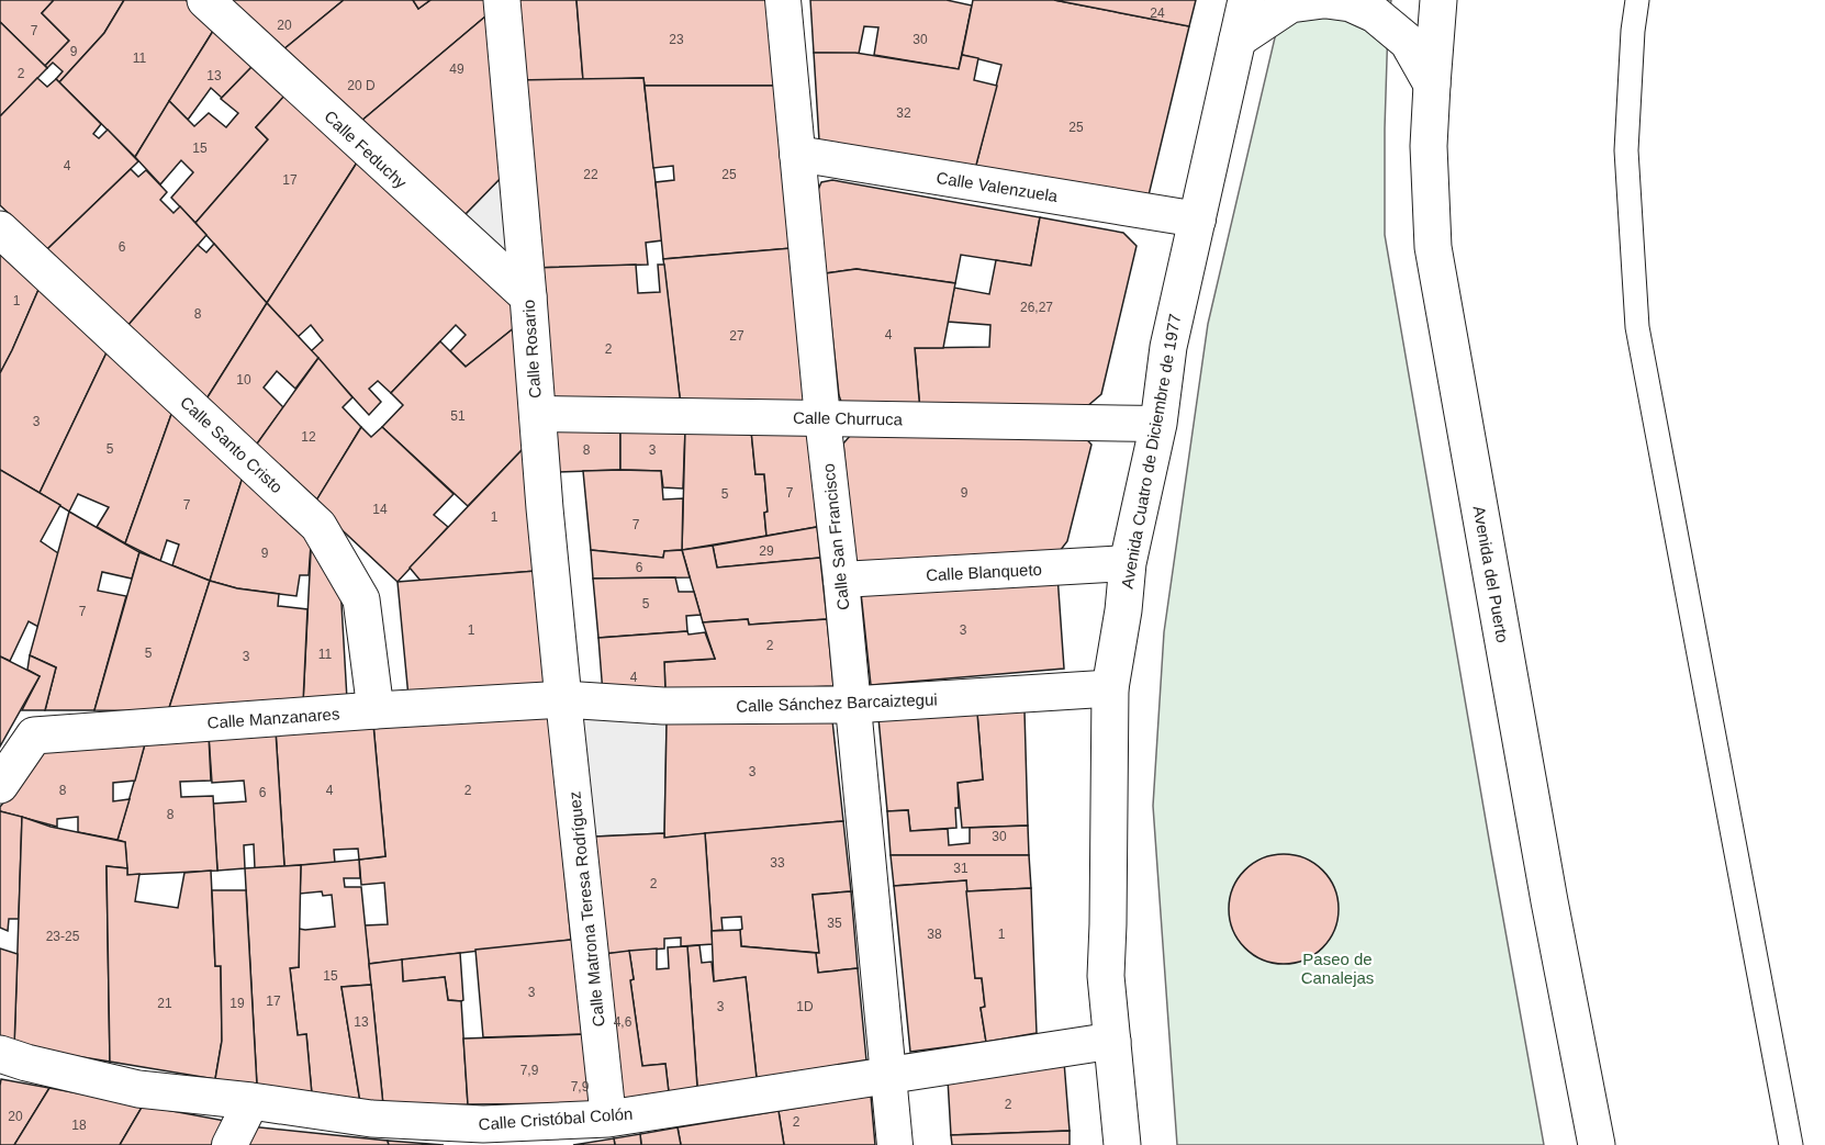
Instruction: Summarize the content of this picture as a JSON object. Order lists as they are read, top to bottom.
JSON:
{
  "streets": {
    "street": [
      "Calle Feduchy",
      "Calle Valenzuela",
      "Calle Rosario",
      "Calle Churruca",
      "Calle Santo Cristo",
      "Avenida Cuatro de Diciembre de 1977",
      "Calle San Francisco",
      "Calle Blanqueto",
      "Avenida del Puerto",
      "Calle Sánchez Barcaiztegui",
      "Calle Manzanares",
      "Calle Matrona Teresa Rodríguez",
      "Calle Cristóbal Colón"
    ]
  },
  "crossings": [
    ["Calle Feduchy", "Calle Rosario"],
    ["Calle Valenzuela", "Avenida Cuatro de Diciembre de 1977"],
    ["Calle Valenzuela", "Calle San Francisco"],
    ["Calle Rosario", "Calle Churruca"],
    ["Calle Rosario", "Calle Sánchez Barcaiztegui"],
    ["Calle Rosario", "Calle Manzanares"],
    ["Calle Rosario", "Calle Matrona Teresa Rodríguez"],
    ["Calle Churruca", "Avenida Cuatro de Diciembre de 1977"],
    ["Calle Churruca", "Calle San Francisco"],
    ["Calle Santo Cristo", "Calle Manzanares"],
    ["Avenida Cuatro de Diciembre de 1977", "Calle Blanqueto"],
    ["Avenida Cuatro de Diciembre de 1977", "Calle Sánchez Barcaiztegui"],
    ["Avenida Cuatro de Diciembre de 1977", "Calle Cristóbal Colón"],
    ["Calle San Francisco", "Calle Blanqueto"],
    ["Calle San Francisco", "Calle Sánchez Barcaiztegui"],
    ["Calle San Francisco", "Calle Cristóbal Colón"],
    ["Calle Sánchez Barcaiztegui", "Calle Manzanares"],
    ["Calle Sánchez Barcaiztegui", "Calle Matrona Teresa Rodríguez"],
    ["Calle Manzanares", "Calle Matrona Teresa Rodríguez"],
    ["Calle Matrona Teresa Rodríguez", "Calle Cristóbal Colón"]
  ],
  "parks": ["Paseo de Canalejas"],
  "house_numbers": [
    "24",
    "20",
    "7",
    "23",
    "30",
    "9",
    "11",
    "49",
    "2",
    "13",
    "20 D",
    "32",
    "25",
    "15",
    "4",
    "22",
    "25",
    "17",
    "6",
    "1",
    "26,27",
    "8",
    "4",
    "27",
    "2",
    "10",
    "51",
    "3",
    "12",
    "5",
    "8",
    "3",
    "7",
    "9",
    "5",
    "7",
    "14",
    "1",
    "7",
    "29",
    "9",
    "6",
    "5",
    "7",
    "1",
    "3",
    "2",
    "5",
    "11",
    "3",
    "4",
    "3",
    "8",
    "4",
    "2",
    "6",
    "8",
    "30",
    "33",
    "31",
    "2",
    "35",
    "38",
    "1",
    "23-25",
    "15",
    "3",
    "17",
    "21",
    "19",
    "3",
    "1D",
    "13",
    "4,6",
    "7,9",
    "7,9",
    "2",
    "20",
    "2",
    "18"
  ]
}
